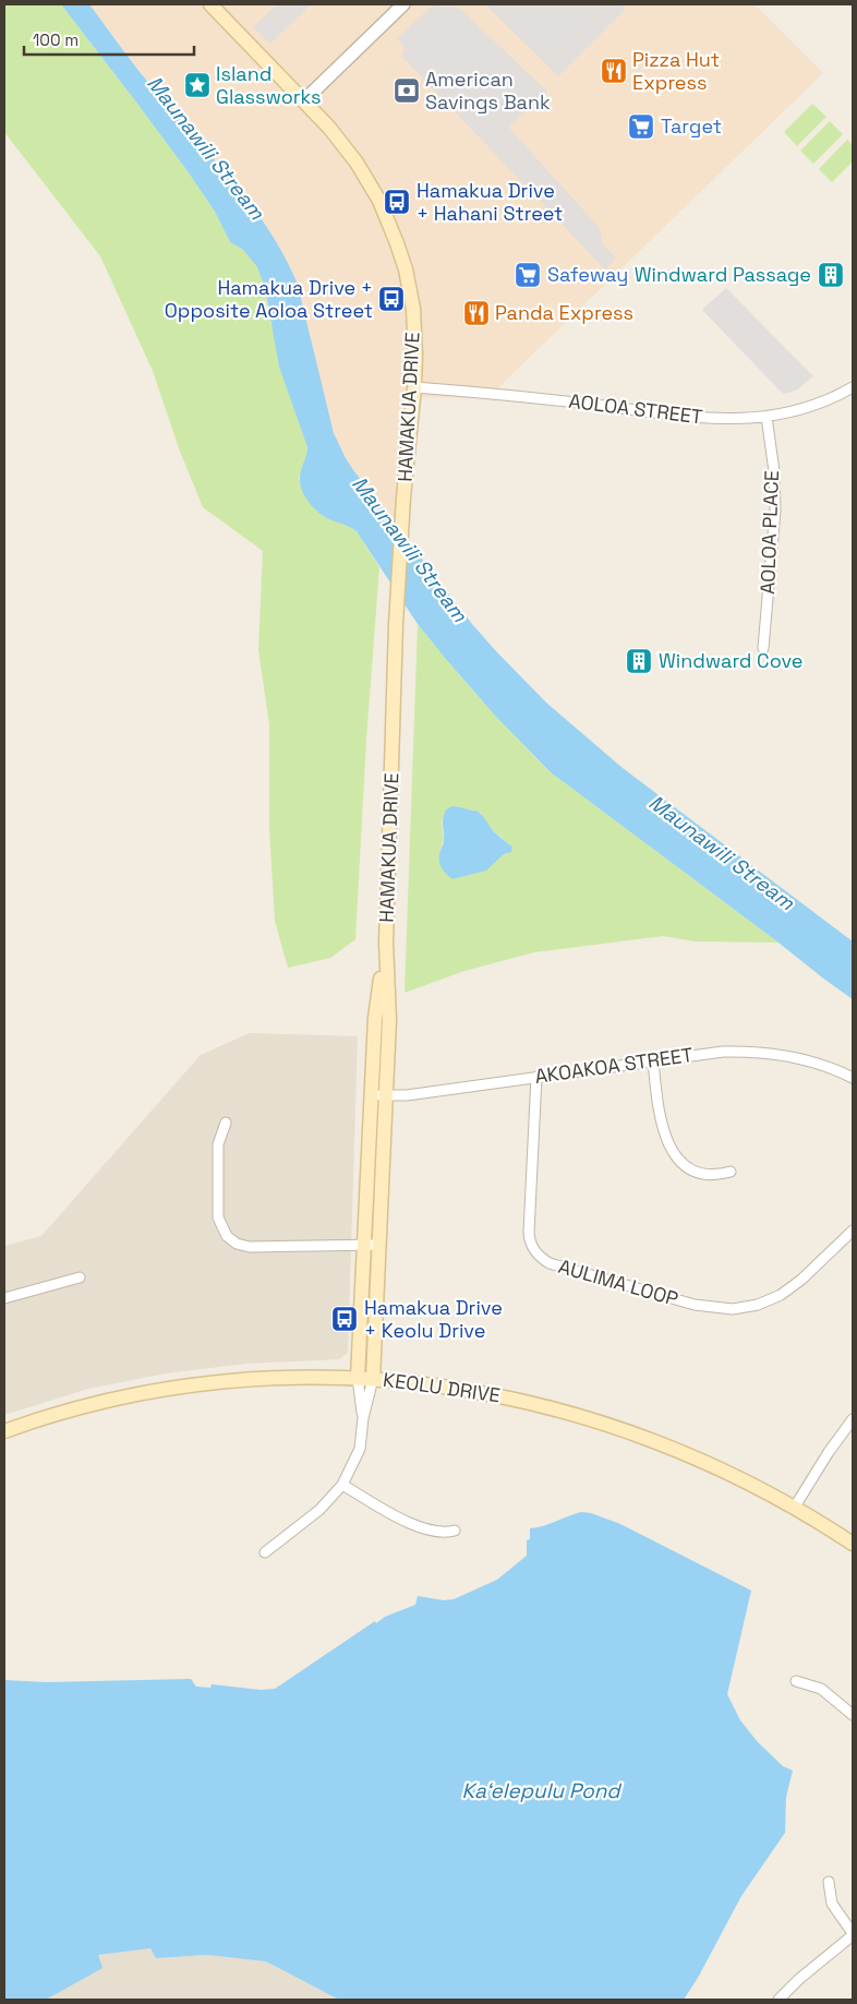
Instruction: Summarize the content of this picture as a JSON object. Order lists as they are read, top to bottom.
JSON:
{
  "streets": {
    "main road": ["HAMAKUA DRIVE", "KEOLU DRIVE"],
    "street": [
      "AOLOA STREET",
      "AOLOA PLACE",
      "AKOAKOA STREET",
      "AULIMA LOOP"
    ]
  },
  "crossings": [
    ["HAMAKUA DRIVE", "AOLOA STREET"],
    ["HAMAKUA DRIVE", "AKOAKOA STREET"],
    ["HAMAKUA DRIVE", "KEOLU DRIVE"],
    ["AOLOA STREET", "AOLOA PLACE"],
    ["AKOAKOA STREET", "AULIMA LOOP"]
  ],
  "water": ["Maunawili Stream", "Kaʻelepulu Pond"],
  "places": {
    "restaurant": ["Pizza Hut Express", "Panda Express"],
    "place": ["Island Glassworks"],
    "bank": ["American Savings Bank"],
    "supermarket": ["Target", "Safeway"],
    "bus stop": ["Hamakua Drive + Hahani Street", "Hamakua Drive + Opposite Aoloa Street", "Hamakua Drive + Keolu Drive"],
    "building": ["Windward Passage", "Windward Cove"]
  },
  "scale_bar": "100 m"
}
